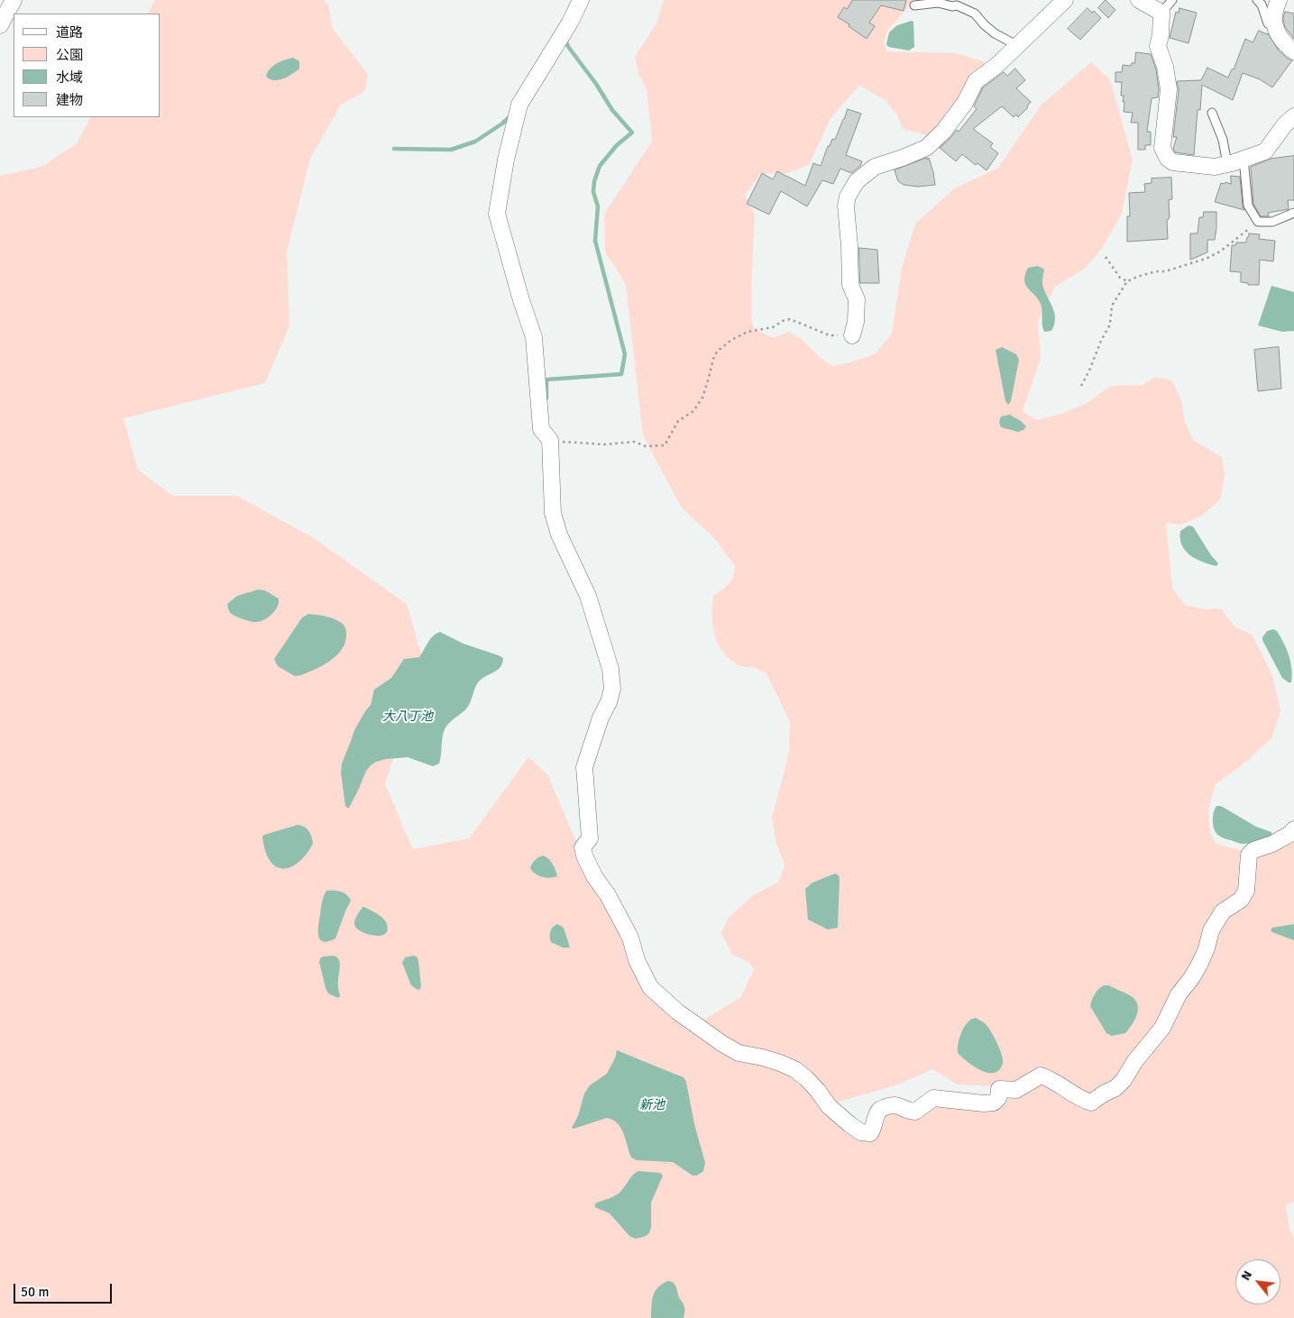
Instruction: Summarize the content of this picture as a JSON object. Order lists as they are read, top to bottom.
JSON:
{
  "water": ["大八丁池", "新池"],
  "legend": [
    "道路",
    "公園",
    "水域",
    "建物"
  ],
  "scale_bar": "50 m",
  "north": "top left"
}
